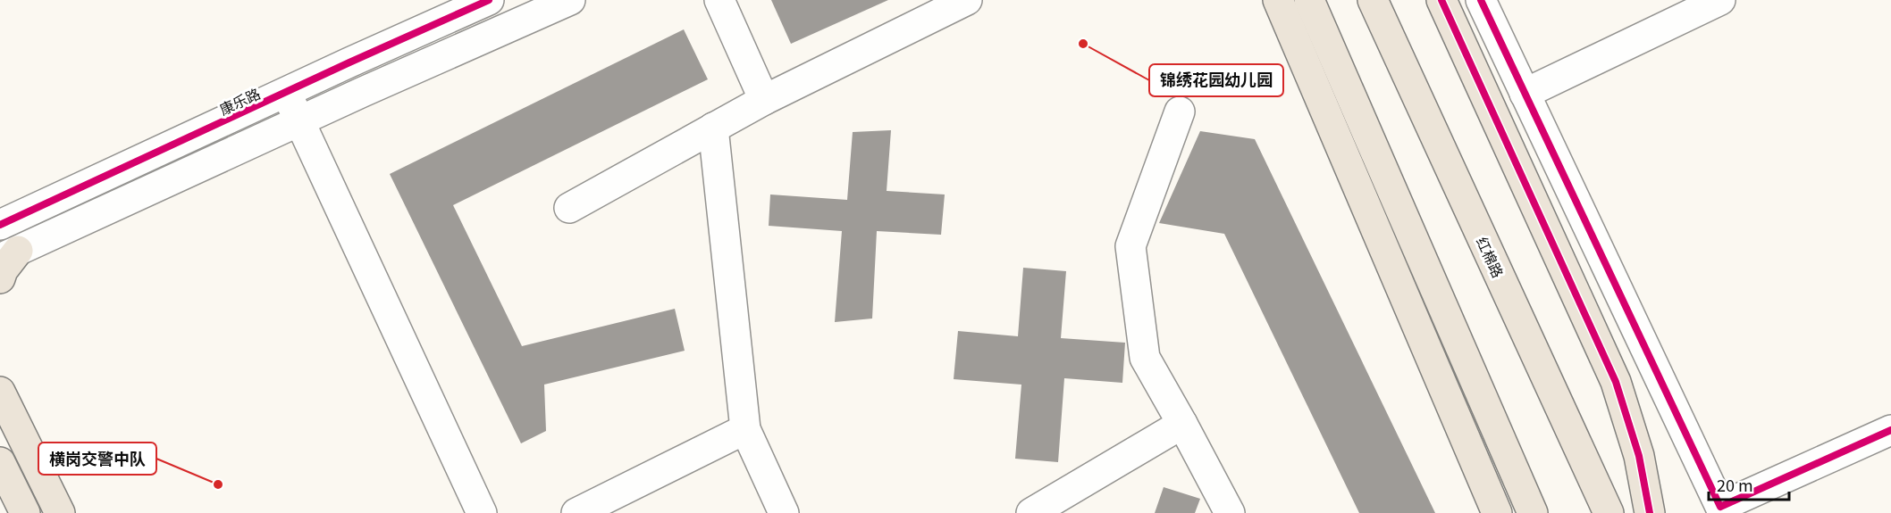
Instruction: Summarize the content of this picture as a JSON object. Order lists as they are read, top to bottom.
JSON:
{
  "streets": {
    "main road": ["红棉路"],
    "street": ["康乐路"]
  },
  "places": ["锦绣花园幼儿园", "横岗交警中队"],
  "scale_bar": "20 m"
}
